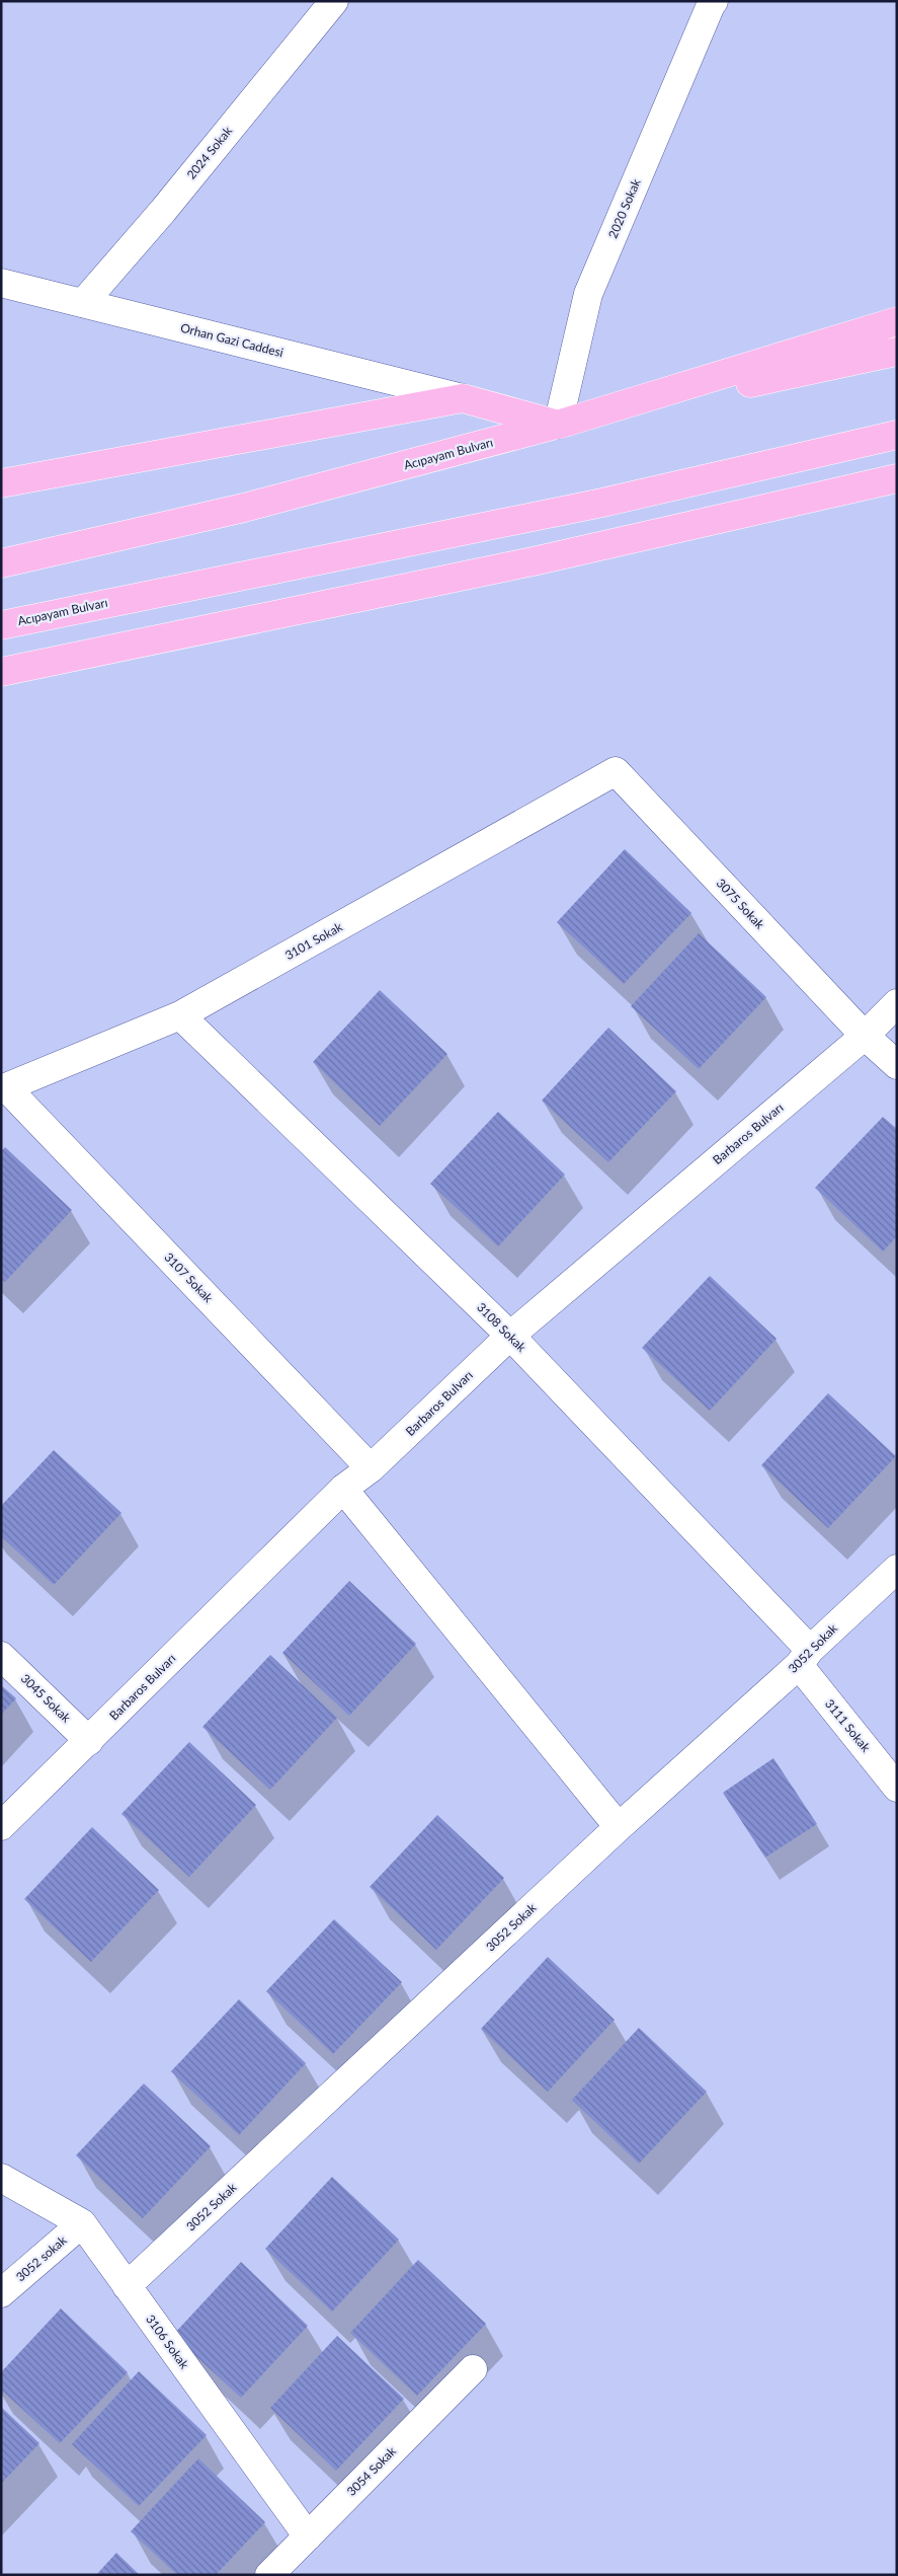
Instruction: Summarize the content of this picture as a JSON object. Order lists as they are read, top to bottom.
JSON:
{
  "streets": {
    "main road": ["Acıpayam Bulvarı"],
    "street": [
      "2024 Sokak",
      "2020 Sokak",
      "Orhan Gazi Caddesi",
      "3075 Sokak",
      "3101 Sokak",
      "Barbaros Bulvarı",
      "3107 Sokak",
      "3108 Sokak",
      "3052 Sokak",
      "3045 Sokak",
      "3111 Sokak",
      "3052 sokak",
      "3106 Sokak",
      "3054 Sokak"
    ]
  },
  "crossings": [
    ["2024 Sokak", "Orhan Gazi Caddesi"],
    ["2020 Sokak", "Acıpayam Bulvarı"],
    ["3075 Sokak", "3101 Sokak"],
    ["3075 Sokak", "Barbaros Bulvarı"],
    ["3101 Sokak", "3107 Sokak"],
    ["3101 Sokak", "3108 Sokak"],
    ["Barbaros Bulvarı", "3107 Sokak"],
    ["Barbaros Bulvarı", "3108 Sokak"],
    ["Barbaros Bulvarı", "3045 Sokak"],
    ["3108 Sokak", "3052 Sokak"],
    ["3108 Sokak", "3111 Sokak"],
    ["3052 Sokak", "3111 Sokak"],
    ["3052 Sokak", "3106 Sokak"],
    ["3052 sokak", "3106 Sokak"],
    ["3106 Sokak", "3054 Sokak"]
  ]
}
